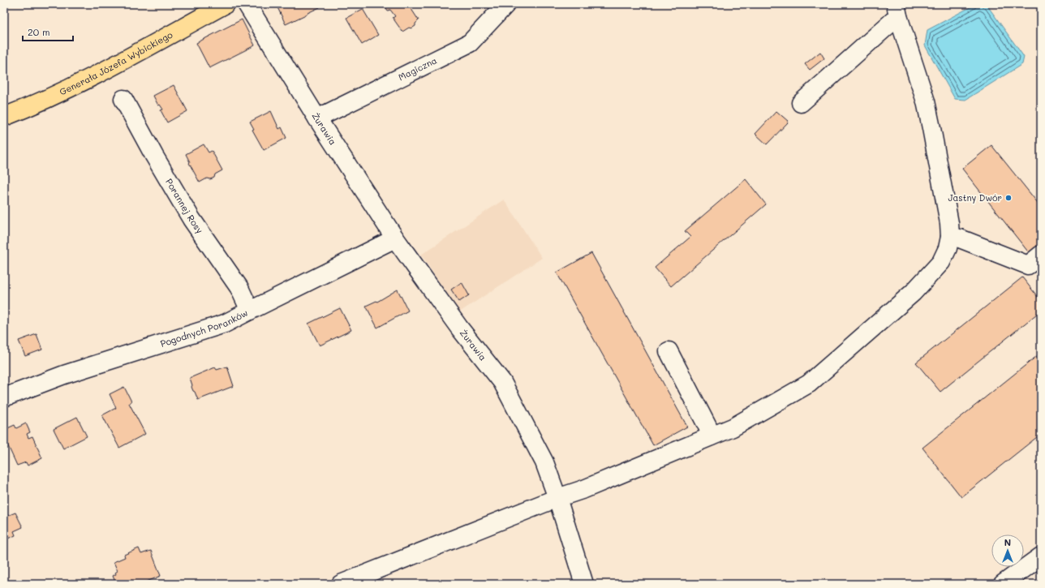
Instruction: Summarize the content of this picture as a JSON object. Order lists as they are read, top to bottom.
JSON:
{
  "streets": {
    "main road": ["Generała Józefa Wybickiego"],
    "street": [
      "Magiczna",
      "Żurawia",
      "Porannej Rosy",
      "Pogodnych Poranków"
    ]
  },
  "crossings": [
    ["Magiczna", "Żurawia"],
    ["Żurawia", "Pogodnych Poranków"],
    ["Porannej Rosy", "Pogodnych Poranków"]
  ],
  "places": ["Jastny Dwór"],
  "scale_bar": "20 m",
  "north": "top"
}
